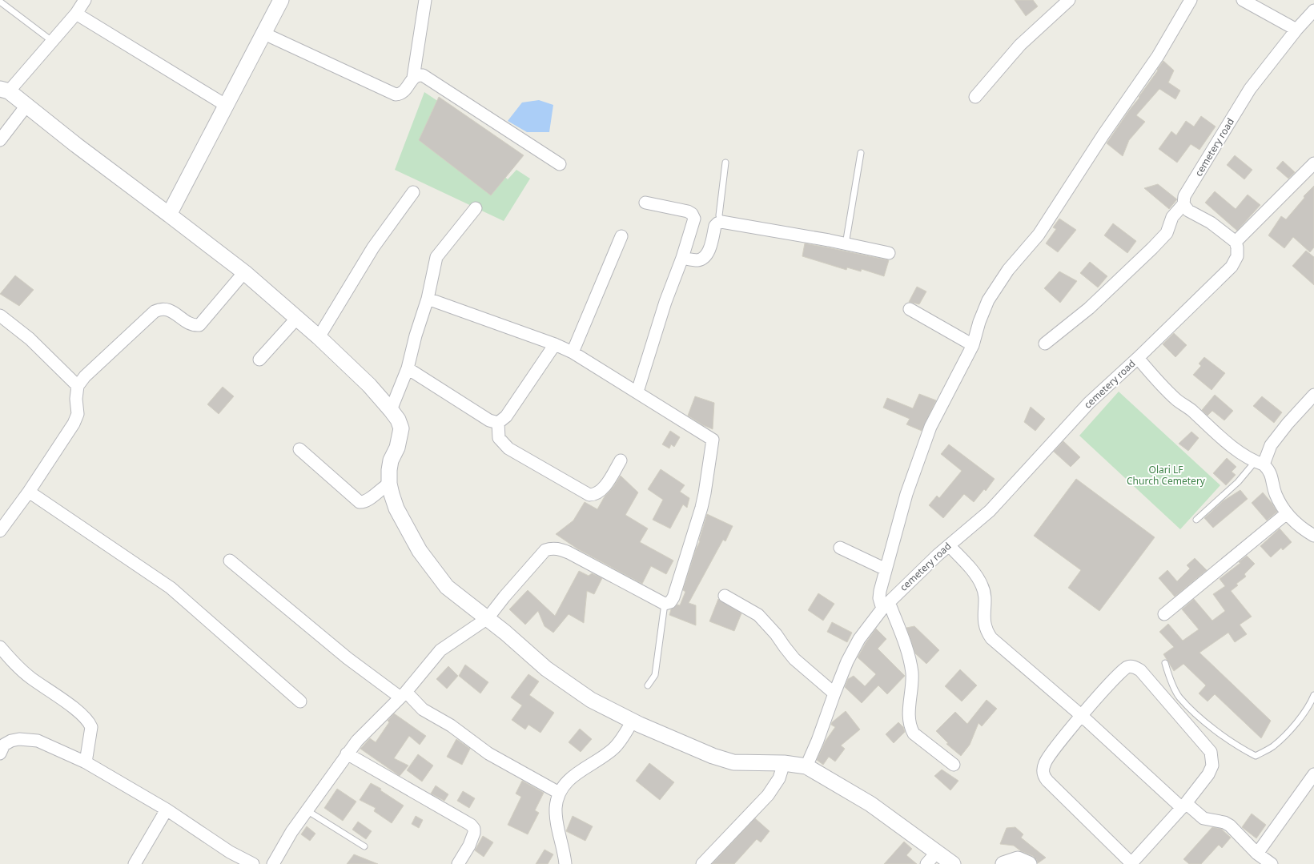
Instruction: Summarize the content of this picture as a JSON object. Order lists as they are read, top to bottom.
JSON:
{
  "streets": {
    "street": ["cemetery road"]
  },
  "parks": ["Olari LF Church Cemetery"]
}
